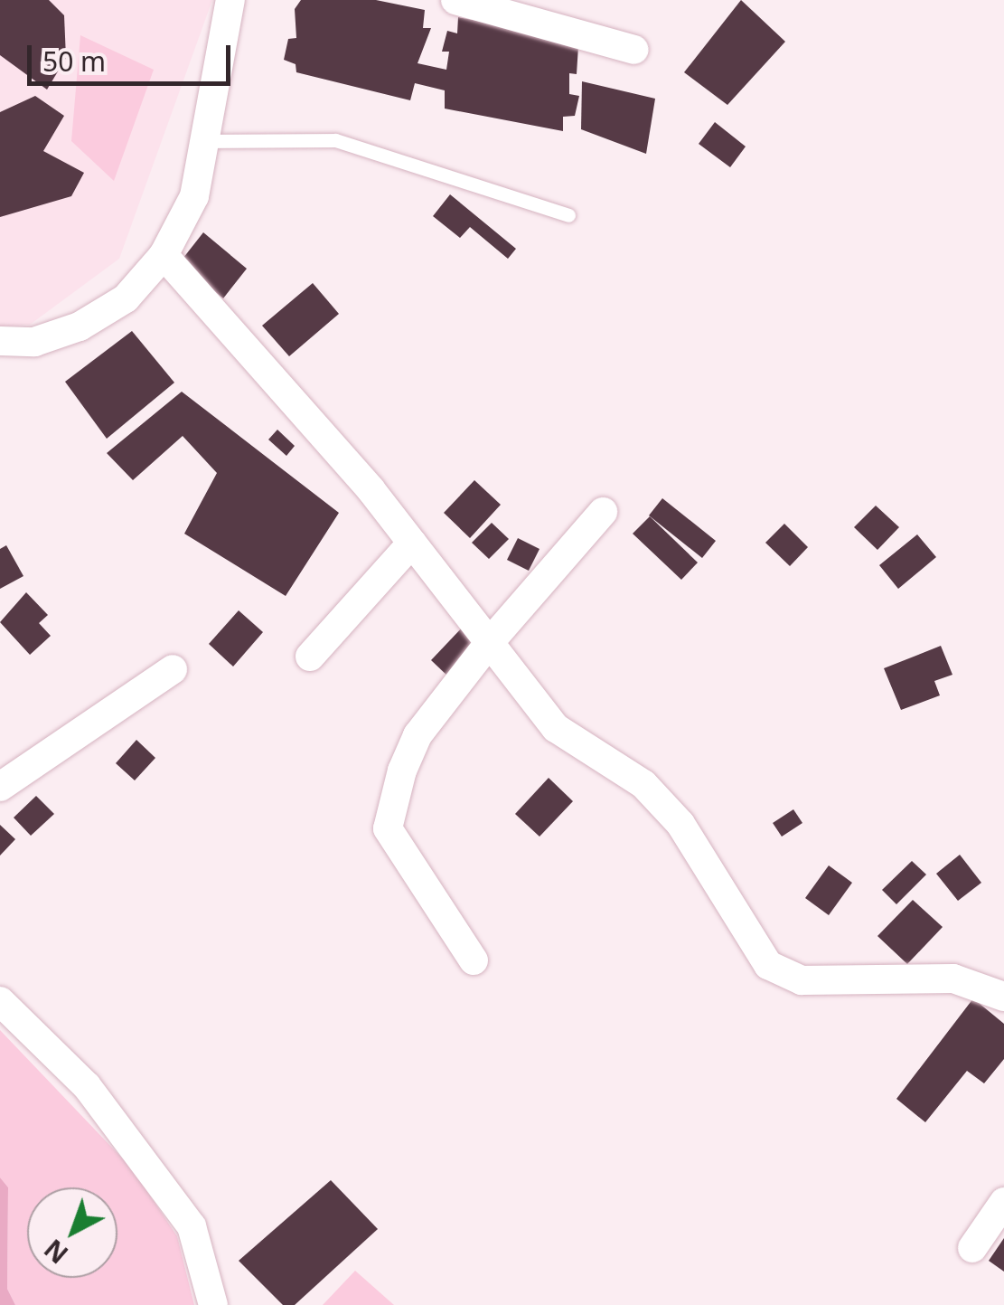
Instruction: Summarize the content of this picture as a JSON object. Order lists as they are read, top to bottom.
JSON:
{
  "scale_bar": "50 m",
  "north": "bottom left"
}
